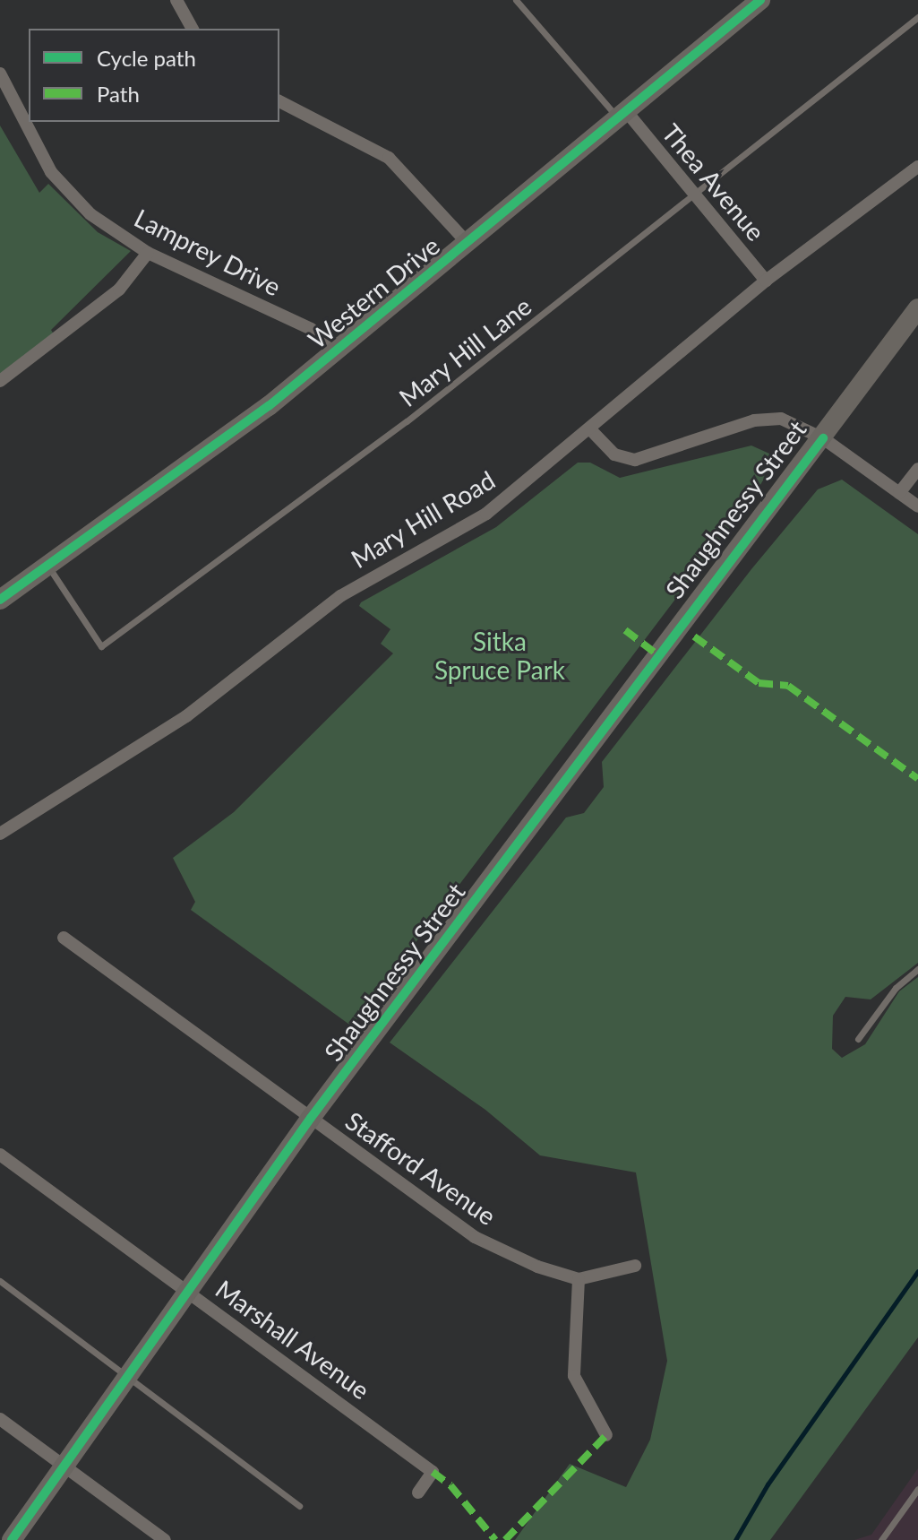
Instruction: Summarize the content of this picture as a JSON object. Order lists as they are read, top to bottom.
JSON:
{
  "streets": {
    "main road": ["Western Drive", "Shaughnessy Street"],
    "street": [
      "Thea Avenue",
      "Lamprey Drive",
      "Mary Hill Road",
      "Stafford Avenue",
      "Marshall Avenue"
    ],
    "lane": ["Mary Hill Lane"]
  },
  "crossings": [
    ["Thea Avenue", "Western Drive"],
    ["Thea Avenue", "Mary Hill Lane"],
    ["Thea Avenue", "Mary Hill Road"],
    ["Lamprey Drive", "Western Drive"],
    ["Western Drive", "Mary Hill Lane"],
    ["Shaughnessy Street", "Stafford Avenue"],
    ["Shaughnessy Street", "Marshall Avenue"]
  ],
  "parks": ["Sitka Spruce Park"],
  "legend": ["Cycle path", "Path"]
}
